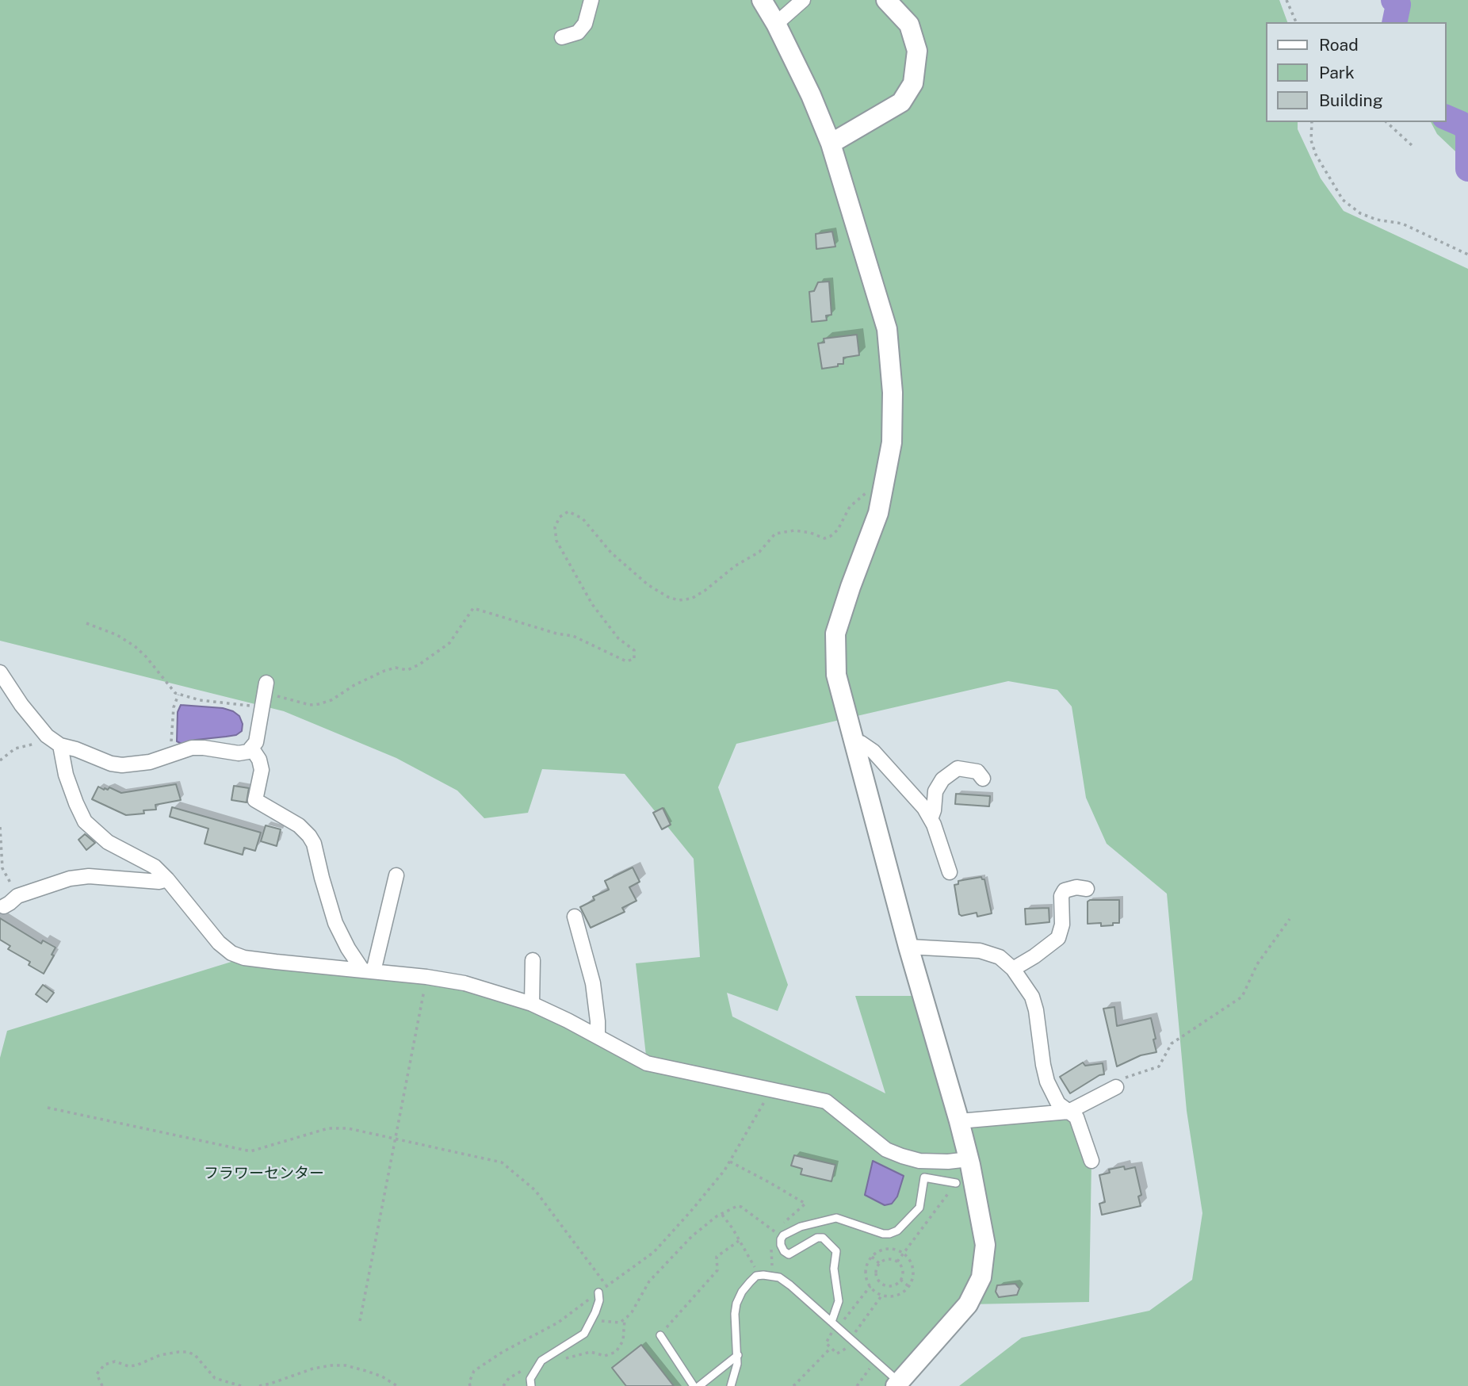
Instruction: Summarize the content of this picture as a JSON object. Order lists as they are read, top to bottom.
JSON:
{
  "parks": ["フラワーセンター"],
  "legend": ["Road", "Park", "Building"]
}
